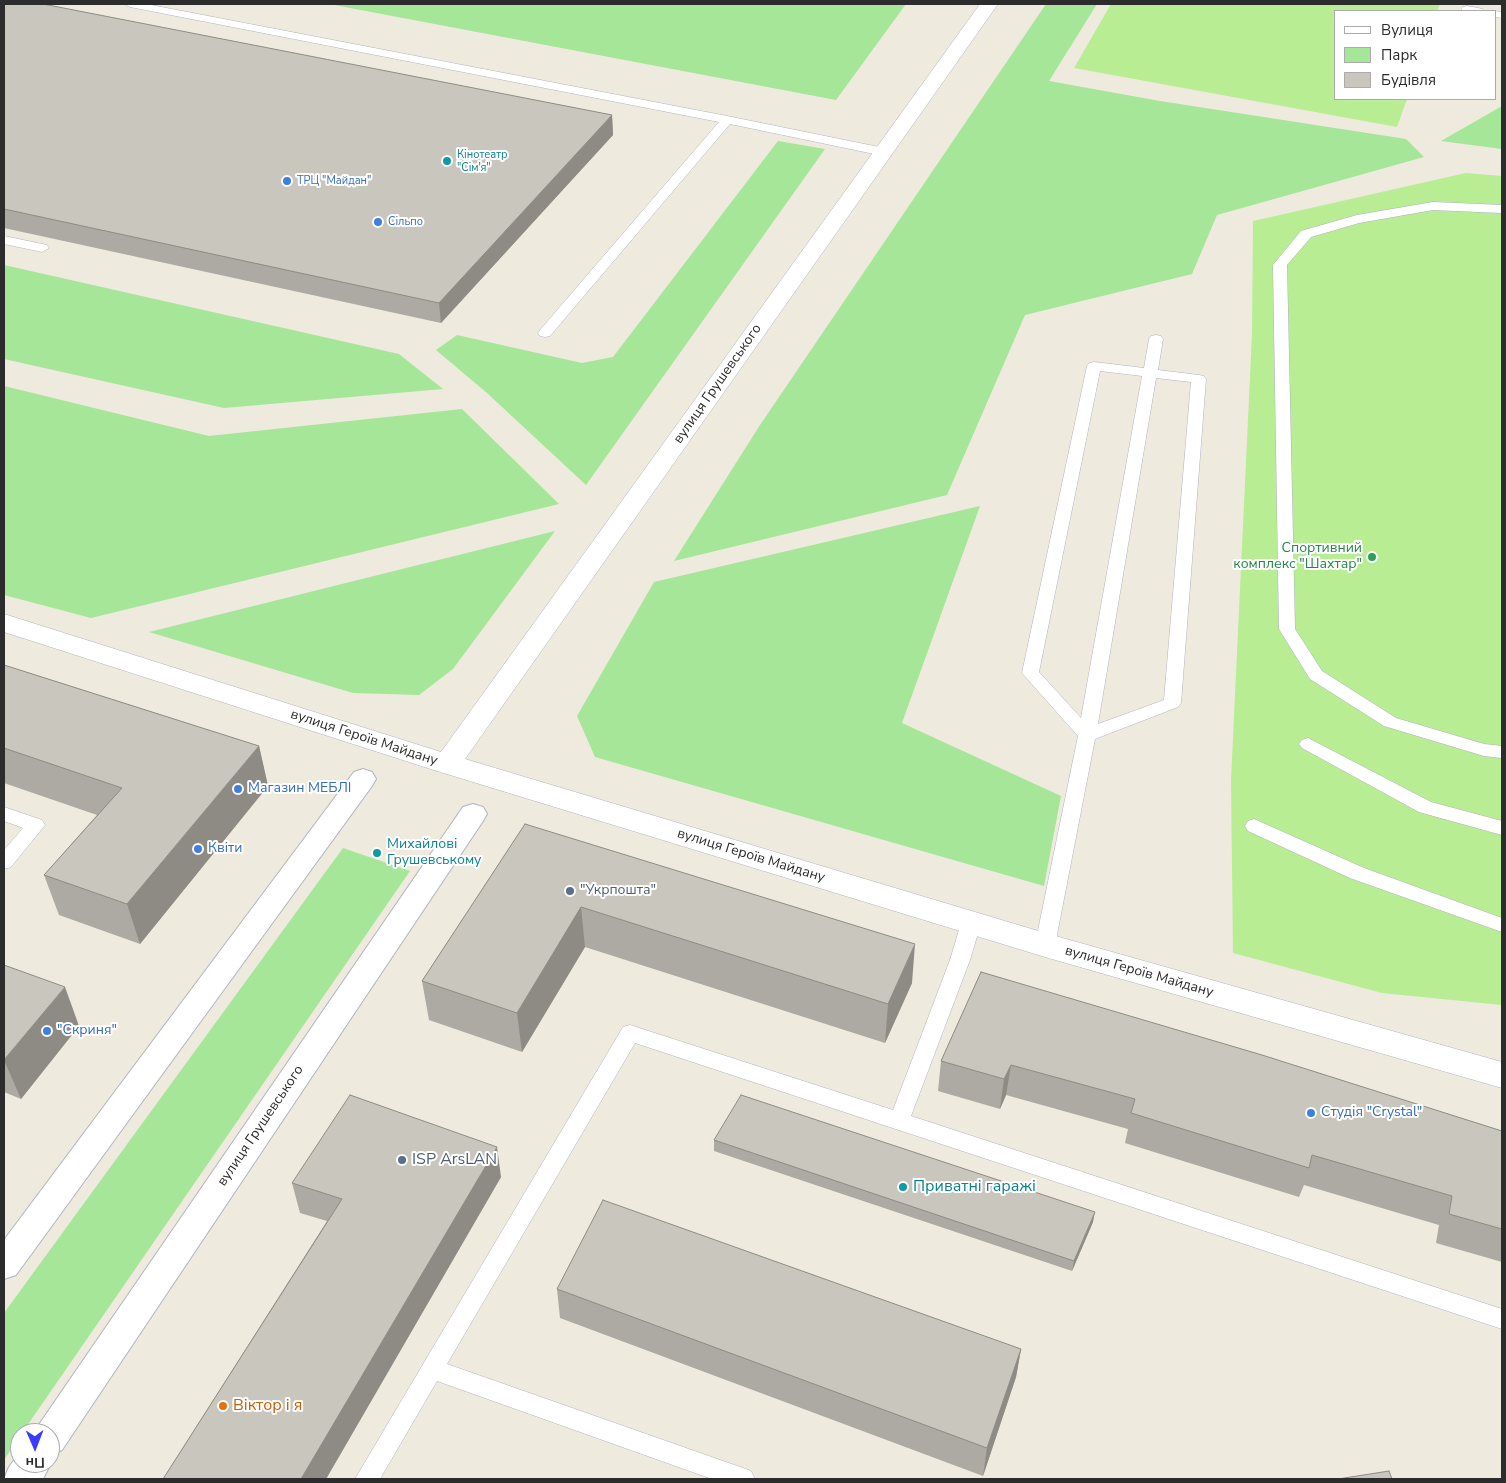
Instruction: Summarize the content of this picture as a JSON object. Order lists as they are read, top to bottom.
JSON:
{
  "streets": {
    "street": ["вулиця Грушевського", "вулиця Героїв Майдану"]
  },
  "crossings": [
    ["вулиця Грушевського", "вулиця Героїв Майдану"]
  ],
  "places": [
    "Кінотеатр \"Сім'я\"",
    "ТРЦ \"Майдан\"",
    "Сільпо",
    "Спортивний комплекс \"Шахтар\"",
    "Магазин МЕБЛІ",
    "Квіти",
    "Михайлові Грушевському",
    "\"Укрпошта\"",
    "\"Скриня\"",
    "Студія \"Crystal\"",
    "ISP ArsLAN",
    "Приватні гаражі",
    "Віктор і я"
  ],
  "legend": ["Вулиця", "Парк", "Будівля"],
  "north": "bottom"
}
